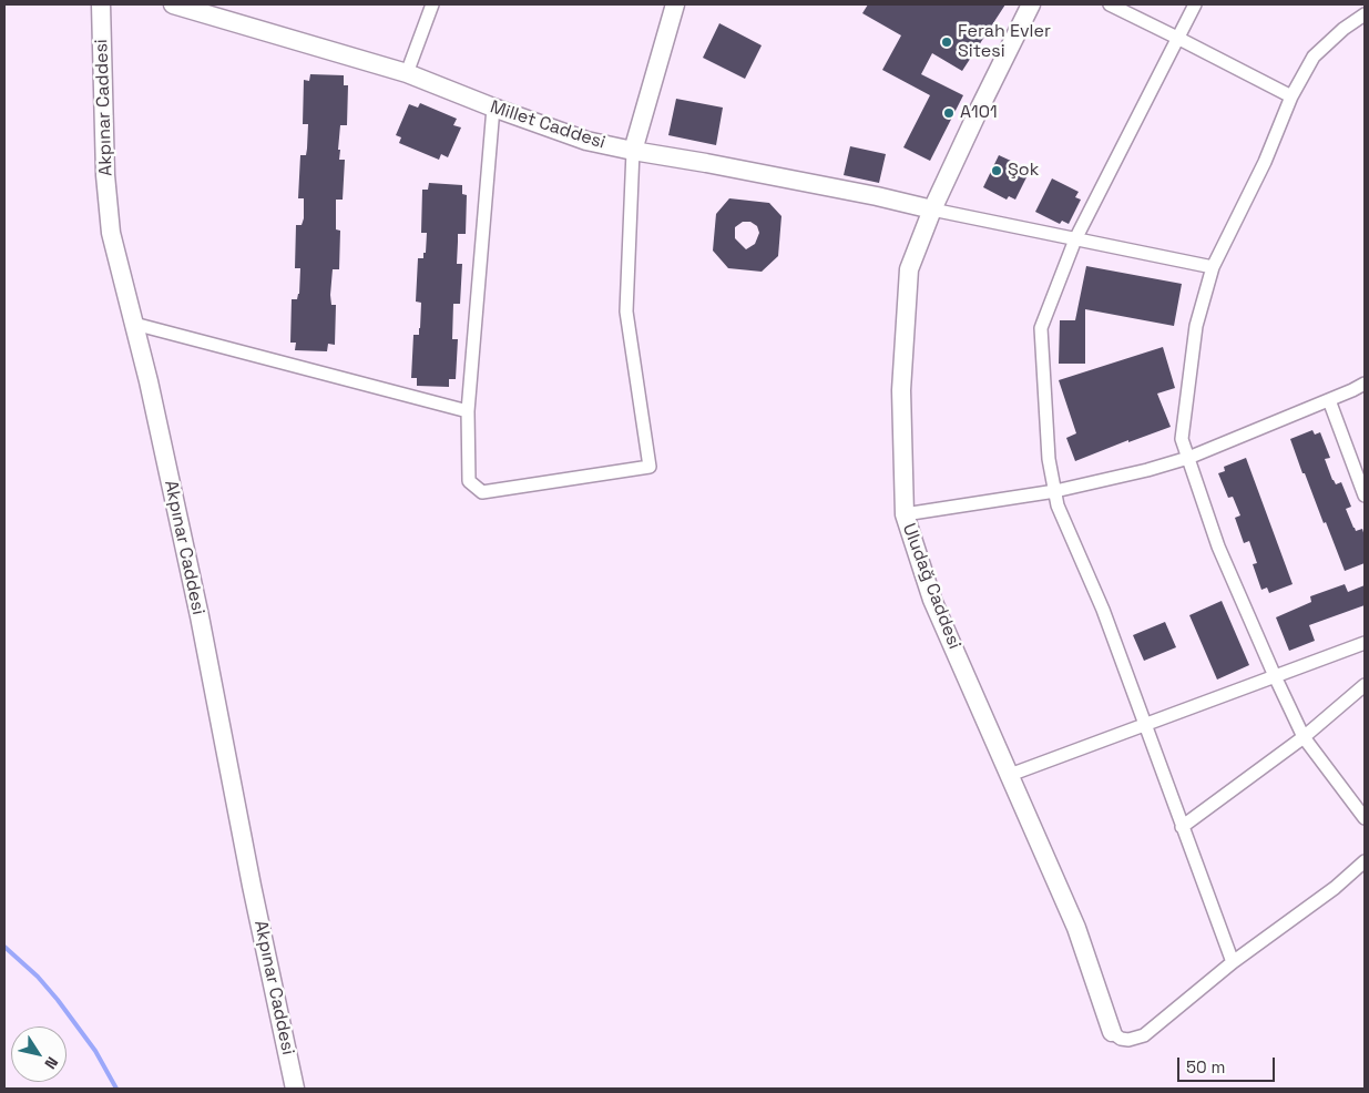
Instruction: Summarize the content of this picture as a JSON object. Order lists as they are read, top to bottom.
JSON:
{
  "streets": {
    "street": ["Akpınar Caddesi", "Millet Caddesi", "Uludağ Caddesi"]
  },
  "crossings": [
    ["Millet Caddesi", "Uludağ Caddesi"]
  ],
  "places": ["Ferah Evler Sitesi", "A101", "Şok"],
  "scale_bar": "50 m",
  "north": "bottom right"
}
